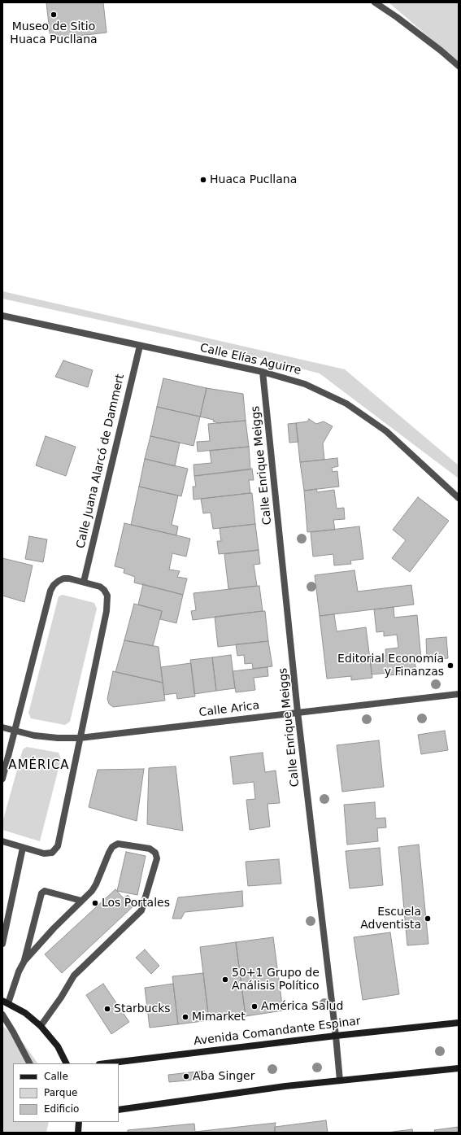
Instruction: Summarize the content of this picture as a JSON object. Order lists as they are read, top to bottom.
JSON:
{
  "streets": {
    "main road": ["Avenida Comandante Espinar"],
    "street": [
      "Calle Elías Aguirre",
      "Calle Juana Alarcó de Dammert",
      "Calle Enrique Meiggs",
      "Calle Arica"
    ]
  },
  "crossings": [
    ["Calle Elías Aguirre", "Calle Juana Alarcó de Dammert"],
    ["Calle Elías Aguirre", "Calle Enrique Meiggs"],
    ["Calle Enrique Meiggs", "Calle Arica"],
    ["Calle Enrique Meiggs", "Avenida Comandante Espinar"]
  ],
  "districts": ["AMÉRICA"],
  "places": [
    "Museo de Sitio Huaca Pucllana",
    "Huaca Pucllana",
    "Editorial Economía y Finanzas",
    "Los Portales",
    "Escuela Adventista",
    "50+1 Grupo de Análisis Político",
    "América Salud",
    "Starbucks",
    "Mimarket",
    "Aba Singer"
  ],
  "legend": ["Calle", "Parque", "Edificio"]
}
